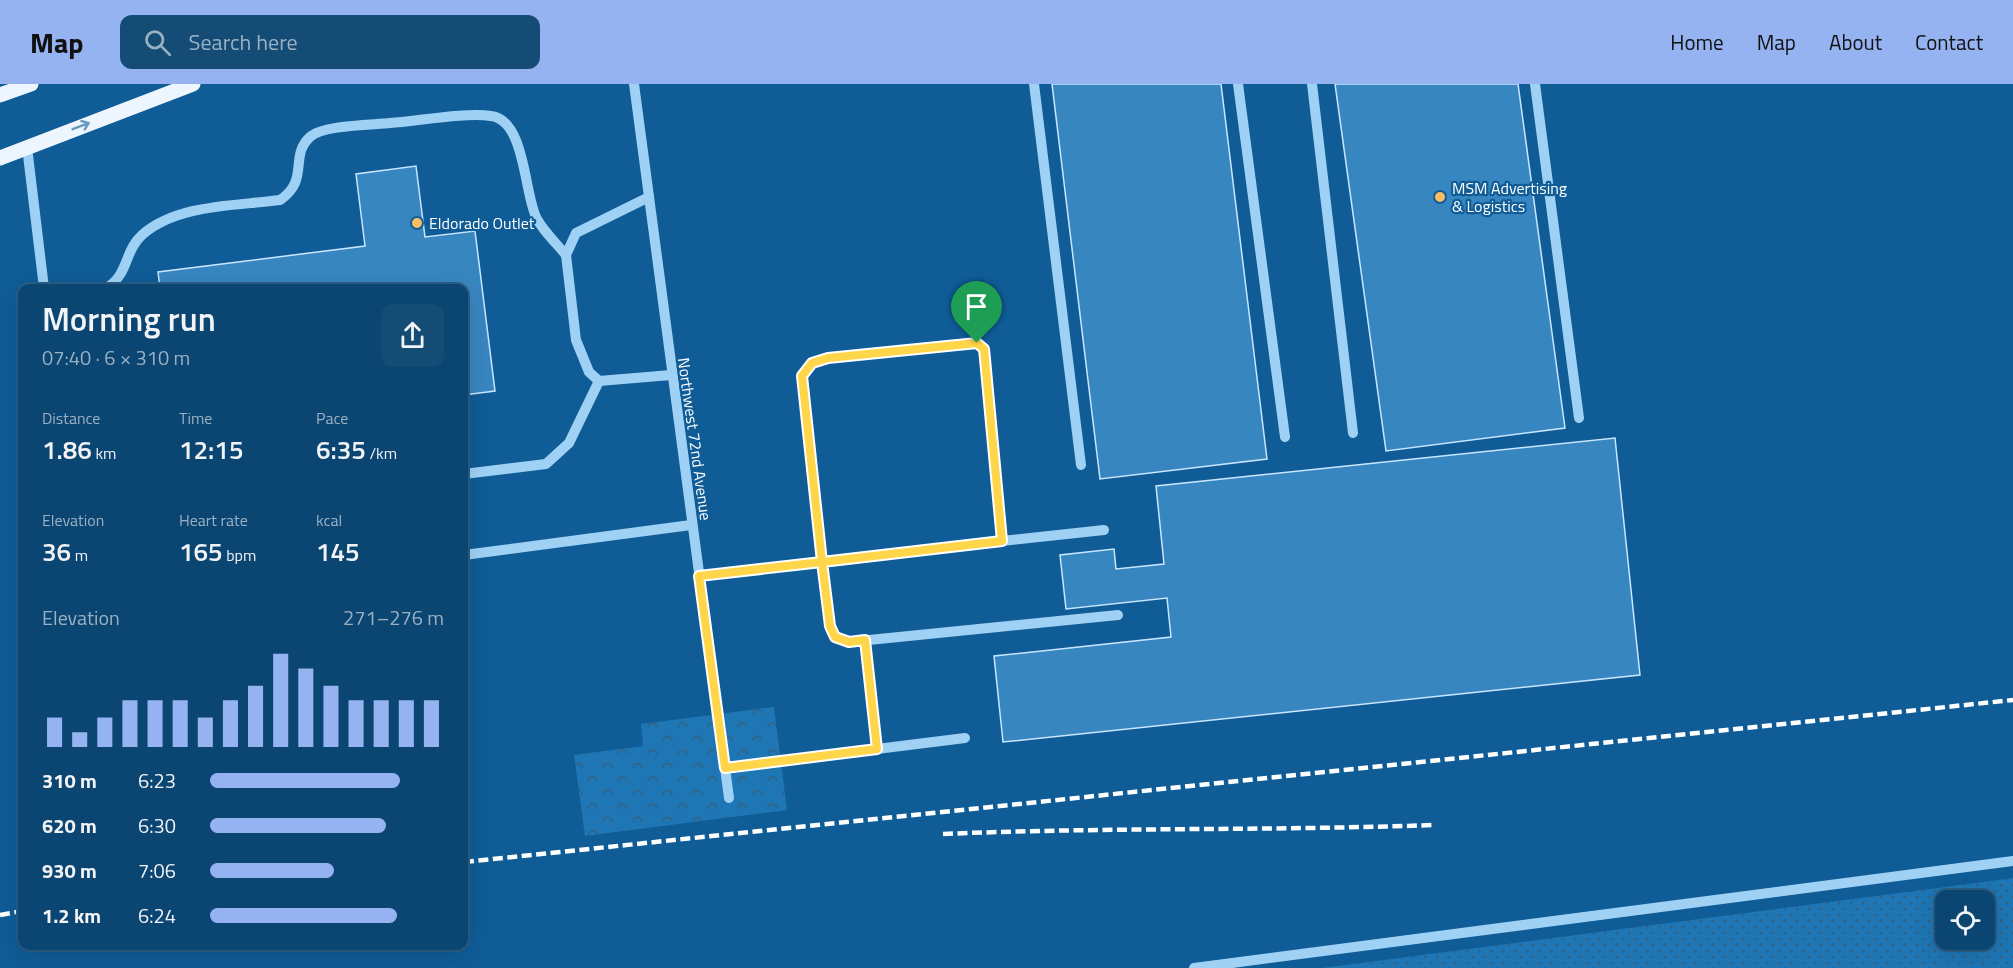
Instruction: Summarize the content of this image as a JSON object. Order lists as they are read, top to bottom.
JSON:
{
  "streets": {
    "street": ["Northwest 72nd Avenue"]
  },
  "places": ["MSM Advertising & Logistics", "Eldorado Outlet"],
  "page": {
    "header": "Map",
    "search": "Search here",
    "nav": [
      "Home",
      "Map",
      "About",
      "Contact"
    ],
    "heading": ["Morning run", "07:40 · 6 × 310 m"],
    "stats": [
      ["Distance", "1.86 km"],
      ["Time", "12:15"],
      ["Pace", "6:35 /km"],
      ["Elevation", "36 m"],
      ["Heart rate", "165 bpm"],
      ["kcal", "145"]
    ],
    "chart": ["Elevation", "271–276 m"],
    "list": [
      {
        "name": "310 m",
        "note": "6:23"
      },
      {
        "name": "620 m",
        "note": "6:30"
      },
      {
        "name": "930 m",
        "note": "7:06"
      },
      {
        "name": "1.2 km",
        "note": "6:24"
      }
    ]
  }
}
